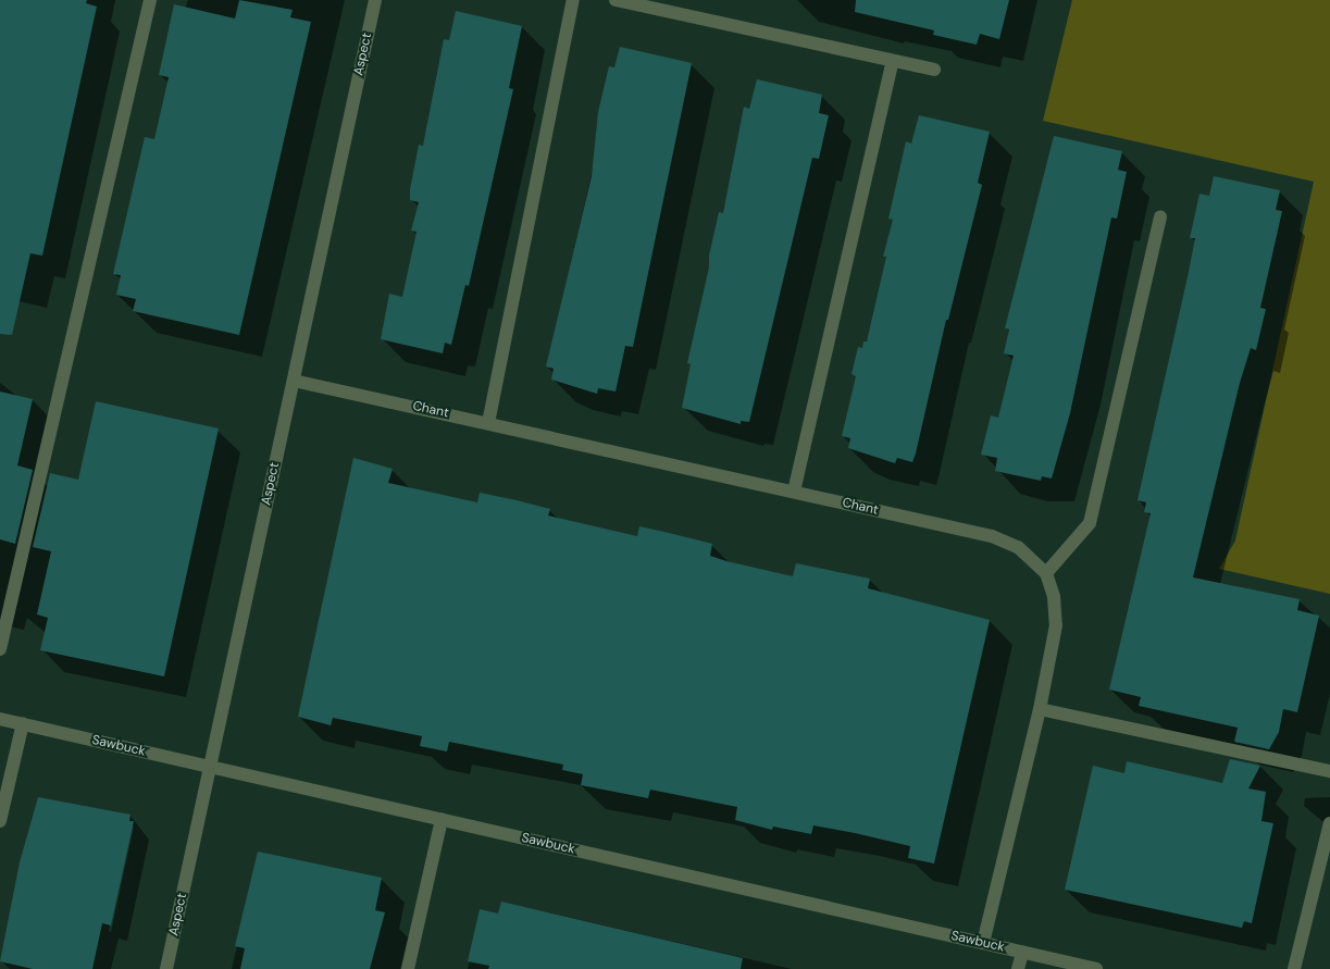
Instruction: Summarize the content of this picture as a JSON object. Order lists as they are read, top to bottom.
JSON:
{
  "streets": {
    "street": ["Aspect", "Chant", "Sawbuck"]
  },
  "crossings": [
    ["Aspect", "Chant"],
    ["Aspect", "Sawbuck"]
  ]
}
